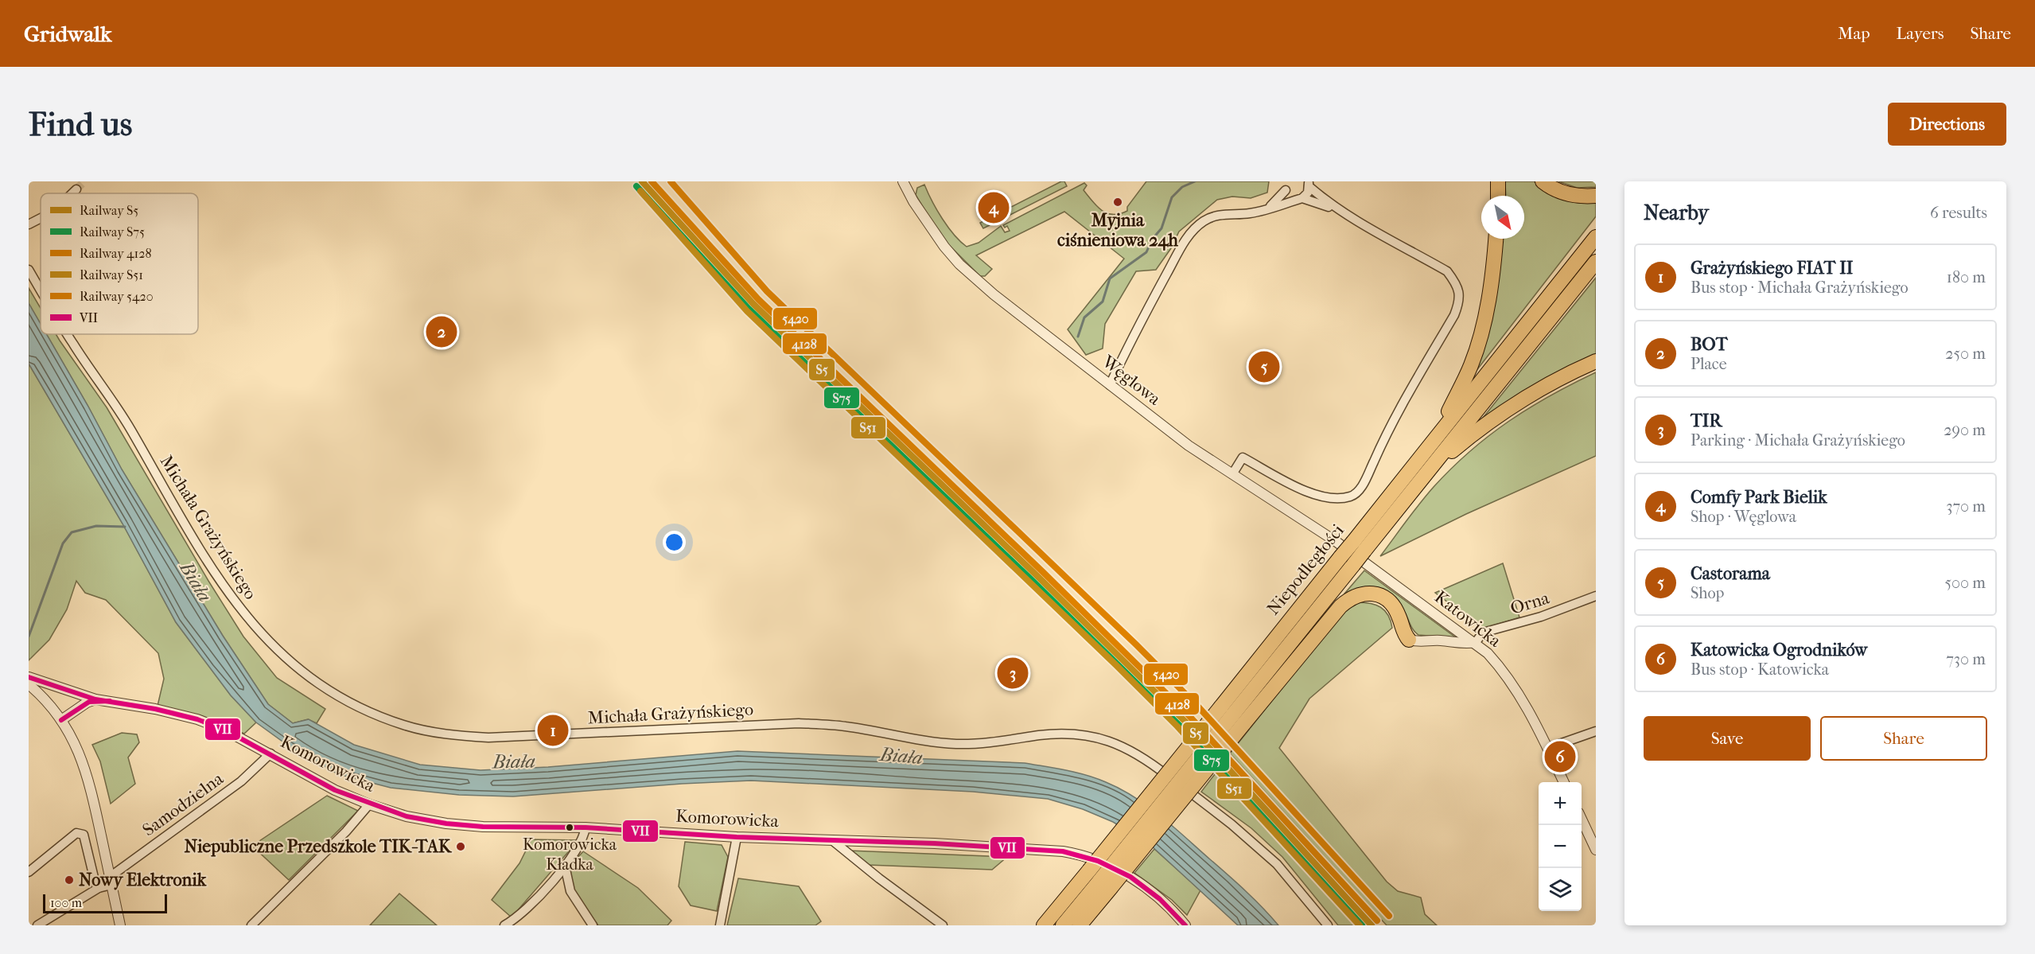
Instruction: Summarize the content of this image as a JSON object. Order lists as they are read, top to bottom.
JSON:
{
  "streets": {
    "highway": ["Niepodległości"],
    "street": [
      "Węglowa",
      "Michała Grażyńskiego",
      "Orna",
      "Katowicka",
      "Komorowicka",
      "Samodzielna"
    ]
  },
  "crossings": [
    ["Węglowa", "Katowicka"],
    ["Orna", "Katowicka"],
    ["Komorowicka", "Samodzielna"]
  ],
  "water": ["Biała"],
  "places": [
    "Myjnia ciśnieniowa 24h",
    "Komorowicka Kładka",
    "Niepubliczne Przedszkole TIK-TAK",
    "Nowy Elektronik"
  ],
  "lines": [
    "rail line S5",
    "rail line 4128",
    "rail line 5420",
    "rail line S75",
    "rail line S51",
    "transit line VII"
  ],
  "legend": [
    "Railway S5",
    "Railway S75",
    "Railway 4128",
    "Railway S51",
    "Railway 5420",
    "VII"
  ],
  "scale_bar": "100 m",
  "north": "bottom right",
  "page": {
    "header": "Gridwalk",
    "nav": ["Map", "Layers", "Share"],
    "buttons": [
      "Directions",
      ["Save", "Share"]
    ],
    "title": "Find us",
    "heading": ["Nearby", "6 results"],
    "pins": [
      "4",
      "2",
      "5",
      "3",
      "1",
      "6"
    ],
    "list": [
      {
        "mark": "1",
        "name": "Grażyńskiego FIAT II",
        "note": "Bus stop · Michała Grażyńskiego",
        "value": "180 m"
      },
      {
        "mark": "2",
        "name": "BOT",
        "note": "Place",
        "value": "250 m"
      },
      {
        "mark": "3",
        "name": "TIR",
        "note": "Parking · Michała Grażyńskiego",
        "value": "290 m"
      },
      {
        "mark": "4",
        "name": "Comfy Park Bielik",
        "note": "Shop · Węglowa",
        "value": "370 m"
      },
      {
        "mark": "5",
        "name": "Castorama",
        "note": "Shop",
        "value": "500 m"
      },
      {
        "mark": "6",
        "name": "Katowicka Ogrodników",
        "note": "Bus stop · Katowicka",
        "value": "730 m"
      }
    ],
    "map_buttons": ["+", "−"],
    "scale": "100 m"
  }
}
